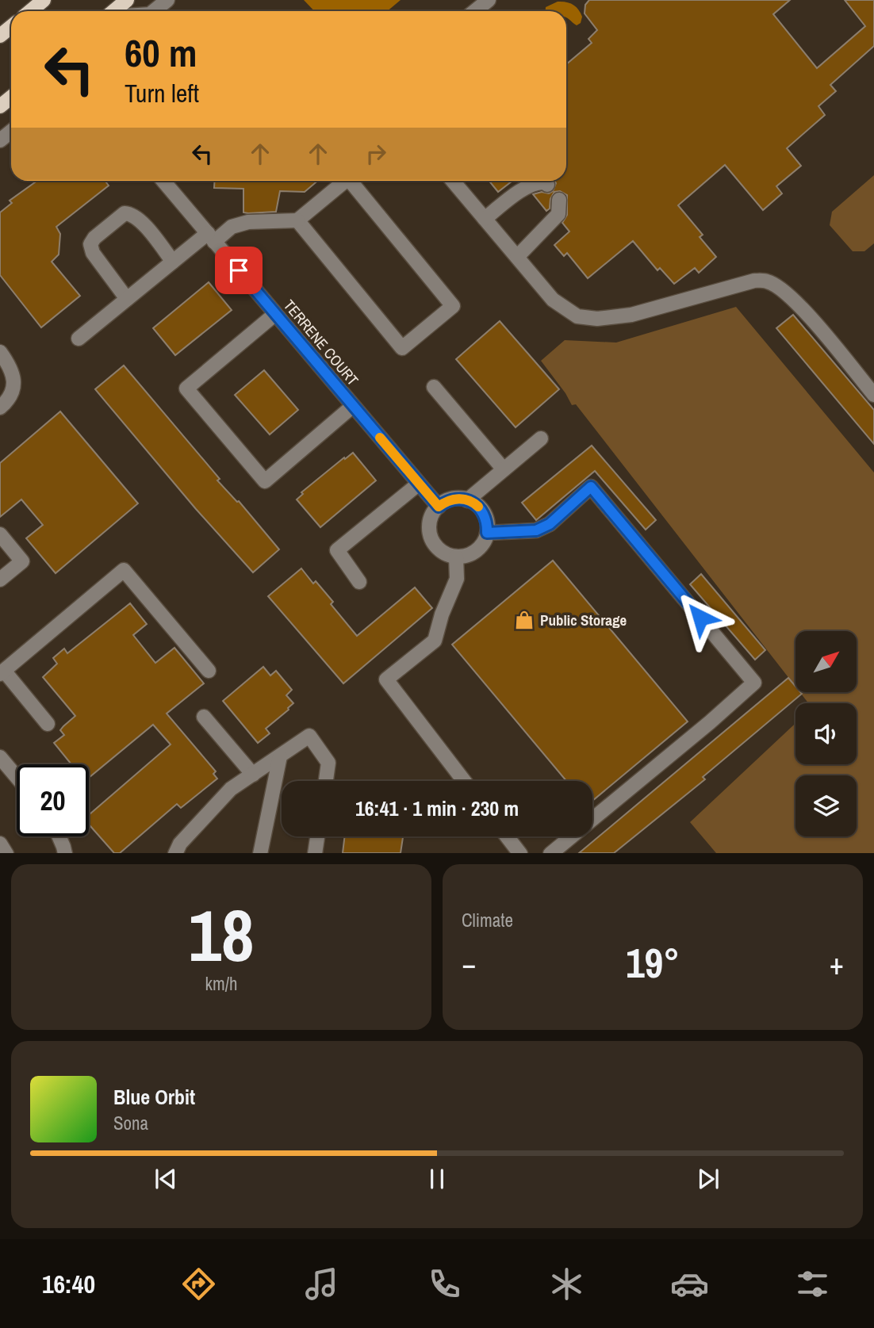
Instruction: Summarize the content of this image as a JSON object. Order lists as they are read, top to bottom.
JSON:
{
  "streets": {
    "street": ["TERRENE COURT"]
  },
  "places": {
    "shop": ["Public Storage"]
  },
  "north": "top right",
  "page": {
    "turn": ["60 m", "Turn left"],
    "limit": "20",
    "trip": "16:41 · 1 min · 230 m",
    "tile": [
      ["18", "km/h"],
      "Climate"
    ],
    "heat": ["−", "19°", "+"],
    "song": ["Blue Orbit", "Sona"],
    "tabs": "16:40"
  }
}
